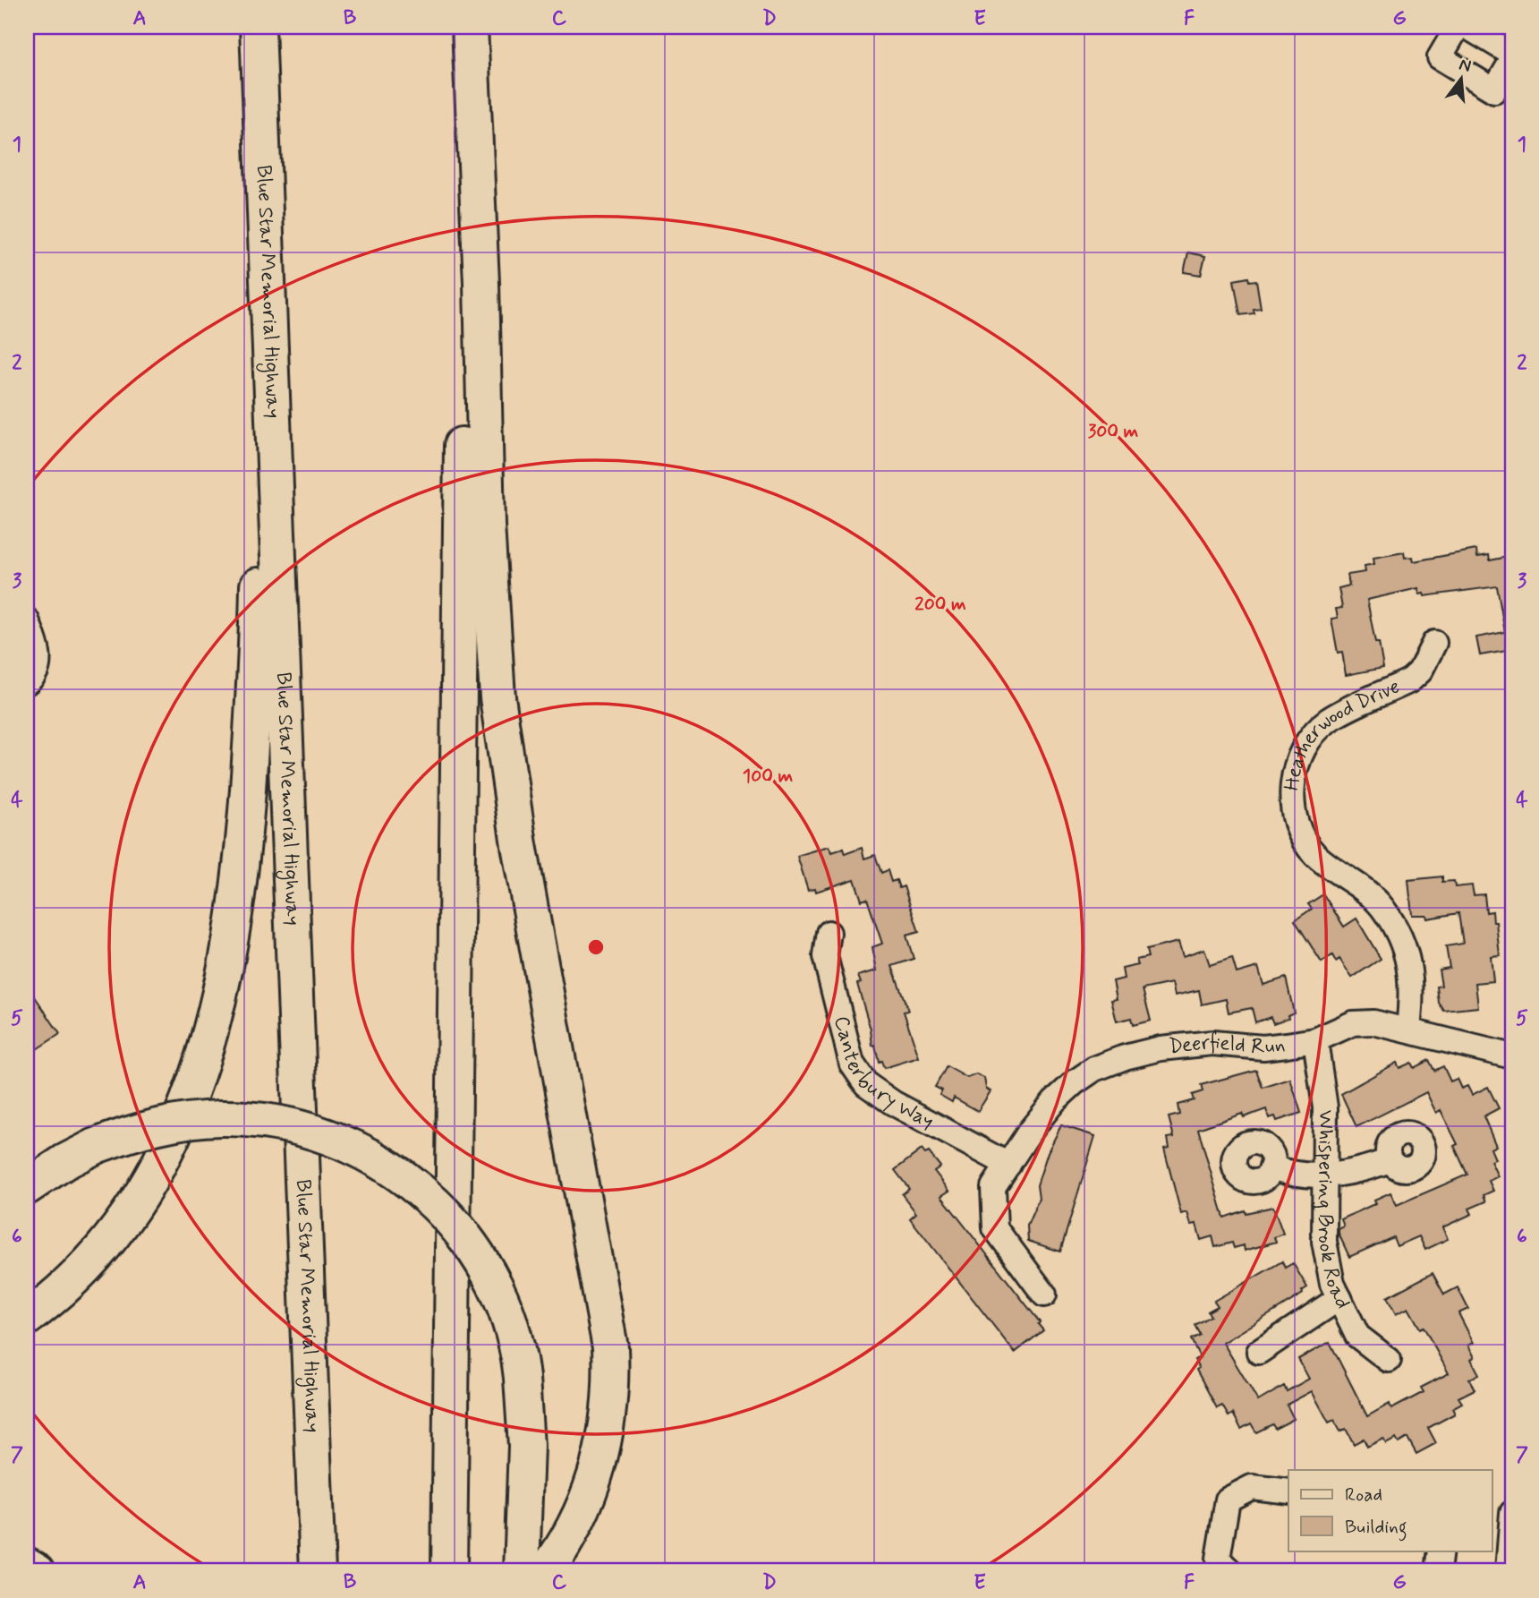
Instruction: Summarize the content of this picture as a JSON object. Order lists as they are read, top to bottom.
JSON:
{
  "streets": {
    "highway": ["Blue Star Memorial Highway"],
    "street": [
      "Heatherwood Drive",
      "Deerfield Run",
      "Canterbury Way",
      "Whispering Brook Road"
    ]
  },
  "crossings": [
    ["Heatherwood Drive", "Deerfield Run"],
    ["Deerfield Run", "Canterbury Way"],
    ["Deerfield Run", "Whispering Brook Road"]
  ],
  "legend": ["Road", "Building"],
  "north": "top",
  "grid": {
    "columns": [
      "A",
      "B",
      "C",
      "D",
      "E",
      "F",
      "G"
    ],
    "rows": [
      "1",
      "2",
      "3",
      "4",
      "5",
      "6",
      "7"
    ]
  },
  "rings": ["300 m", "200 m", "100 m"]
}
